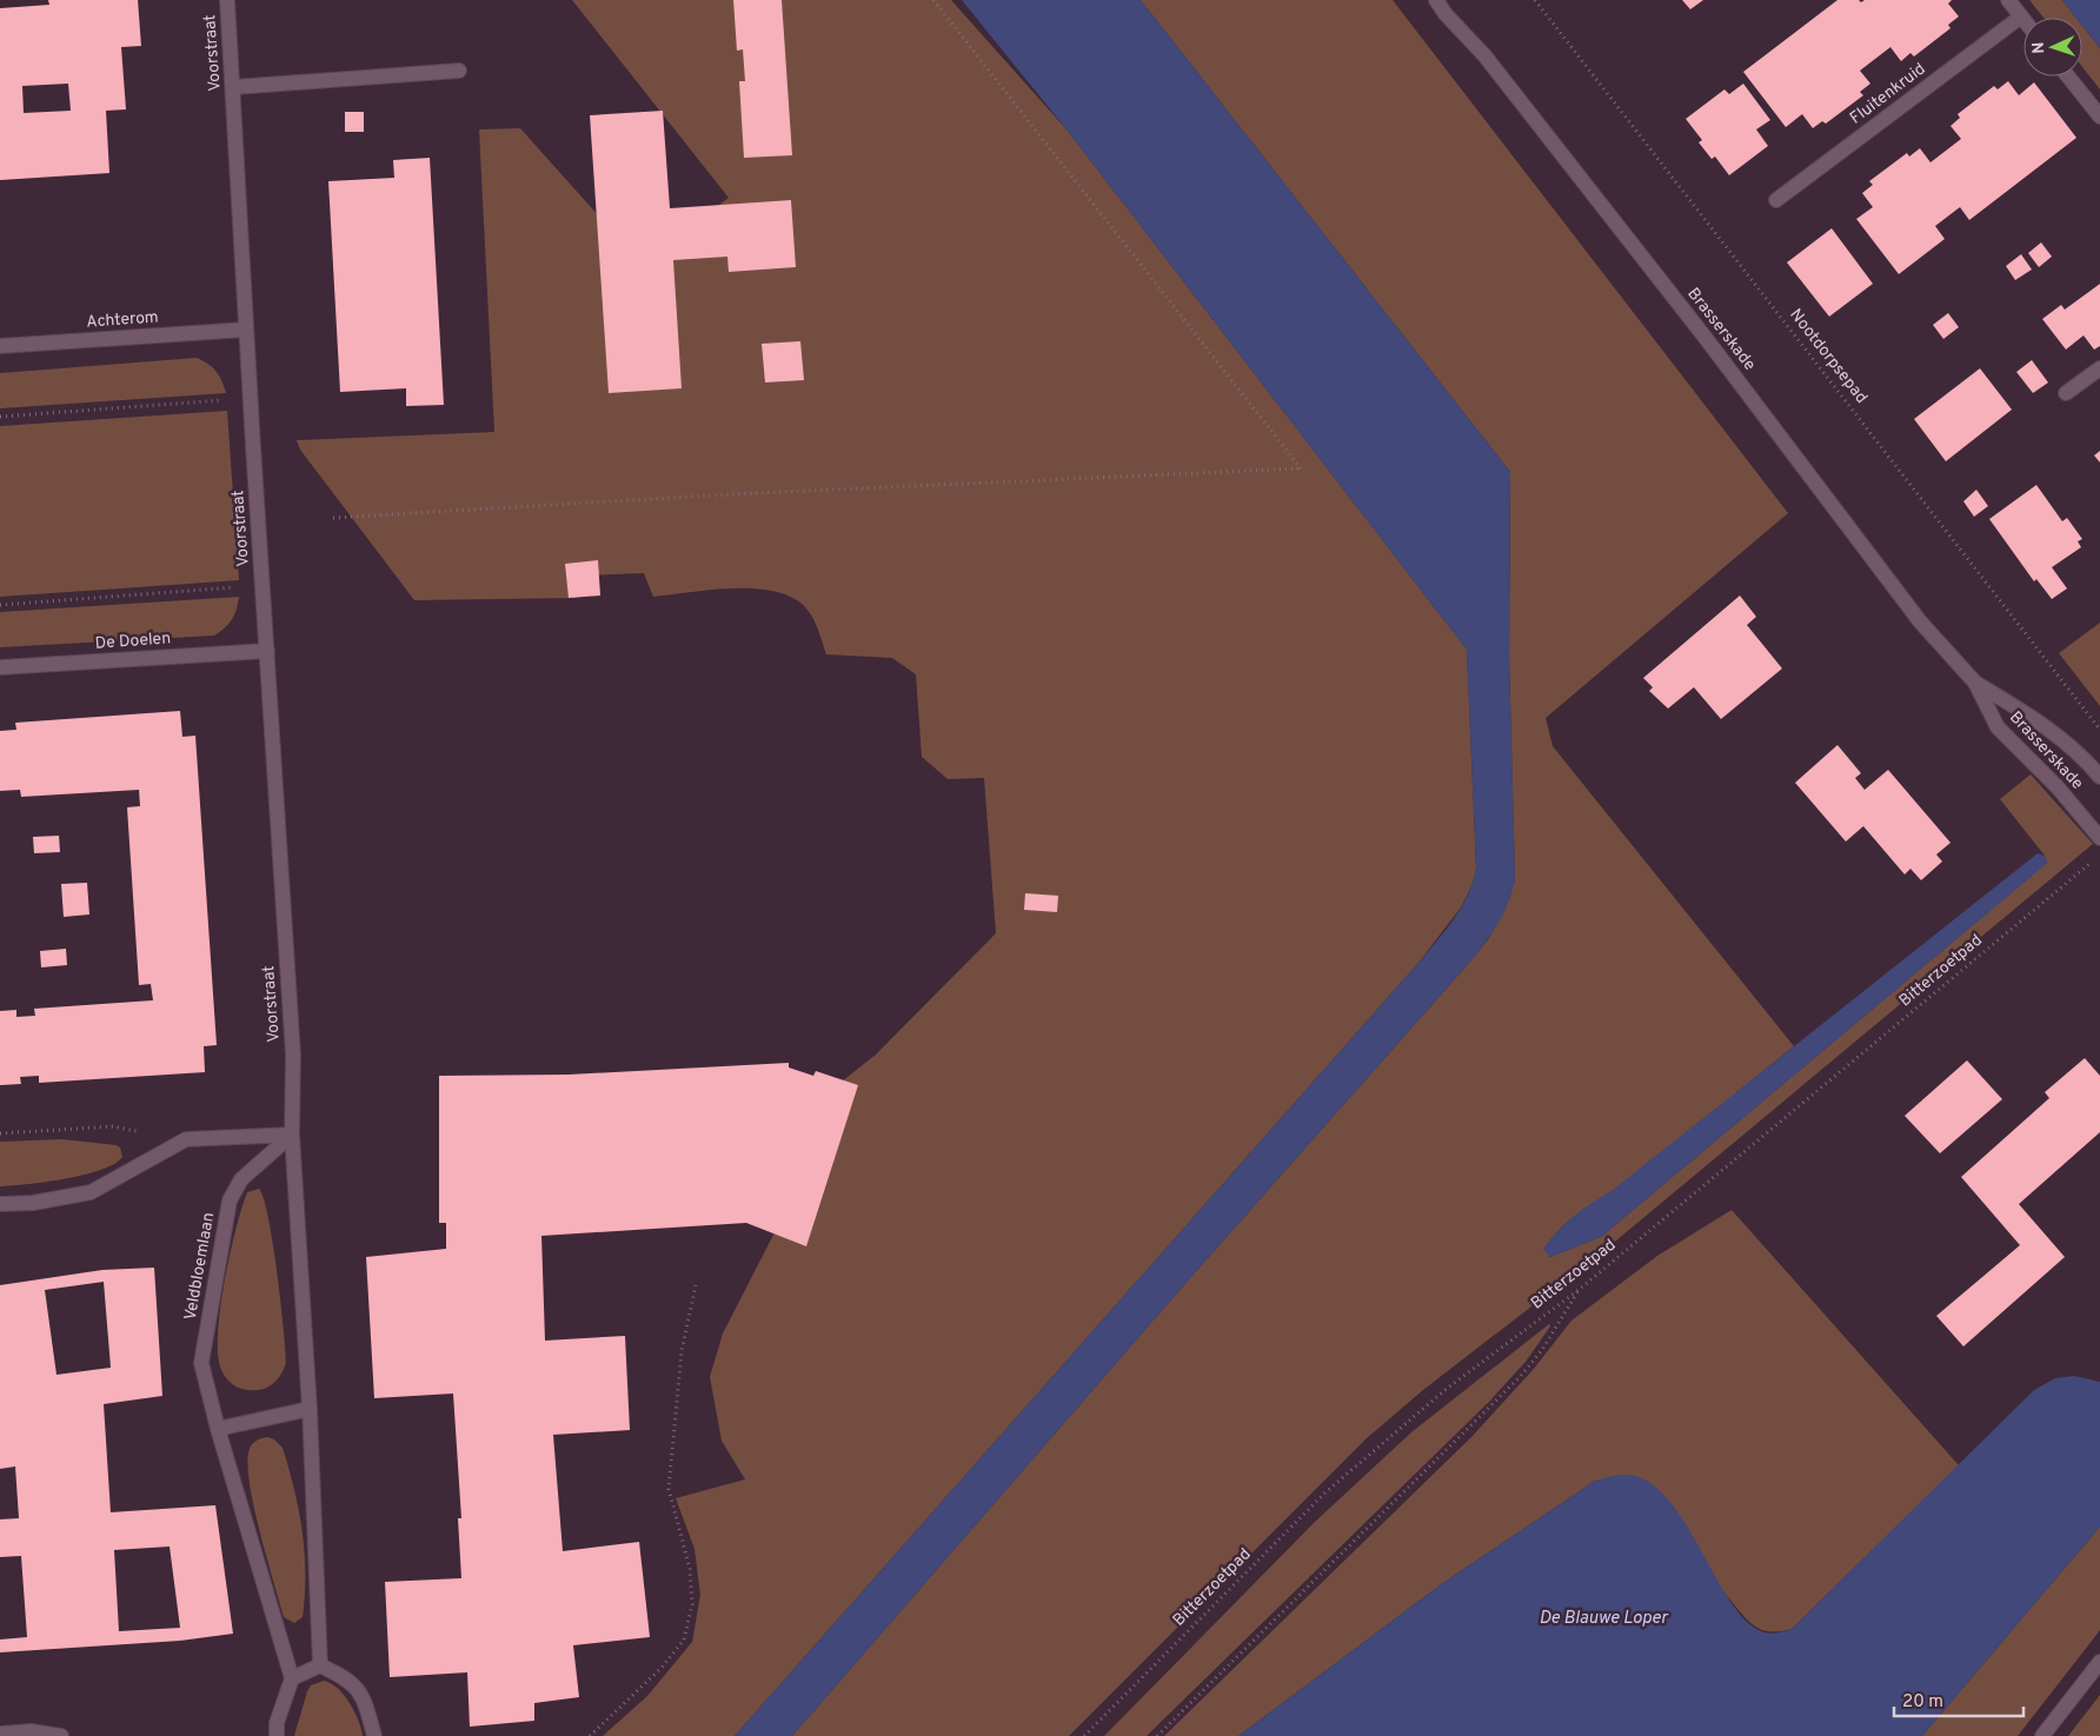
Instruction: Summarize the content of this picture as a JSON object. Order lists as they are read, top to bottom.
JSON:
{
  "streets": {
    "street": [
      "Voorstraat",
      "Fluitenkruid",
      "Achterom",
      "Brasserskade",
      "De Doelen",
      "Veldbloemlaan"
    ],
    "path": ["Nootdorpsepad", "Bitterzoetpad"]
  },
  "crossings": [
    ["Voorstraat", "Achterom"],
    ["Voorstraat", "De Doelen"],
    ["Voorstraat", "Veldbloemlaan"]
  ],
  "water": ["De Blauwe Loper"],
  "scale_bar": "20 m",
  "north": "left"
}
